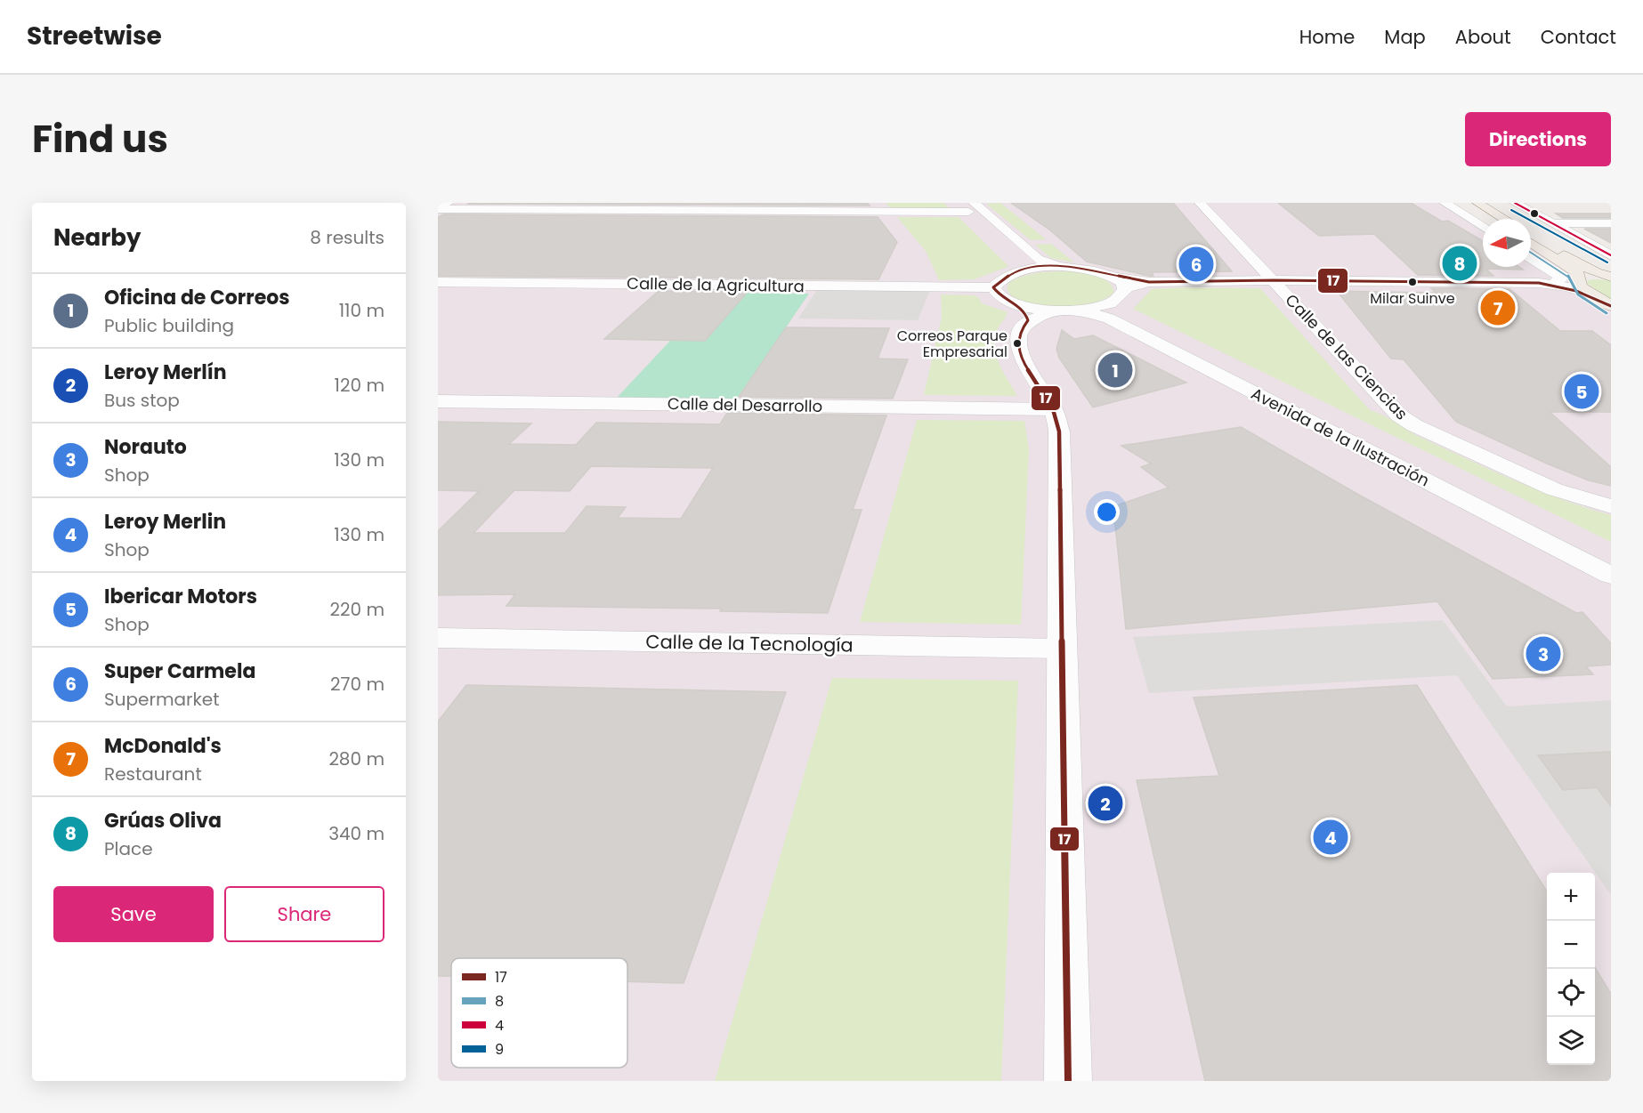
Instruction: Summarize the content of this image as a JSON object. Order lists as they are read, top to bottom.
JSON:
{
  "streets": {
    "street": [
      "Calle de la Agricultura",
      "Calle de las Ciencias",
      "Calle del Desarrollo",
      "Avenida de la Ilustración",
      "Calle de la Tecnología"
    ]
  },
  "places": ["Milar Suinve", "Correos Parque Empresarial"],
  "lines": [
    "transit line 4",
    "transit line 9",
    "transit line 8",
    "transit line 17"
  ],
  "legend": [
    "17",
    "8",
    "4",
    "9"
  ],
  "north": "left",
  "page": {
    "header": "Streetwise",
    "nav": [
      "Home",
      "Map",
      "About",
      "Contact"
    ],
    "title": "Find us",
    "buttons": [
      "Directions",
      ["Save", "Share"]
    ],
    "heading": ["Nearby", "8 results"],
    "pins": [
      "8",
      "6",
      "7",
      "1",
      "5",
      "3",
      "2",
      "4"
    ],
    "list": [
      {
        "mark": "1",
        "name": "Oficina de Correos",
        "note": "Public building",
        "value": "110 m"
      },
      {
        "mark": "2",
        "name": "Leroy Merlín",
        "note": "Bus stop",
        "value": "120 m"
      },
      {
        "mark": "3",
        "name": "Norauto",
        "note": "Shop",
        "value": "130 m"
      },
      {
        "mark": "4",
        "name": "Leroy Merlin",
        "note": "Shop",
        "value": "130 m"
      },
      {
        "mark": "5",
        "name": "Ibericar Motors",
        "note": "Shop",
        "value": "220 m"
      },
      {
        "mark": "6",
        "name": "Super Carmela",
        "note": "Supermarket",
        "value": "270 m"
      },
      {
        "mark": "7",
        "name": "McDonald's",
        "note": "Restaurant",
        "value": "280 m"
      },
      {
        "mark": "8",
        "name": "Grúas Oliva",
        "note": "Place",
        "value": "340 m"
      }
    ],
    "map_buttons": ["+", "−"]
  }
}
